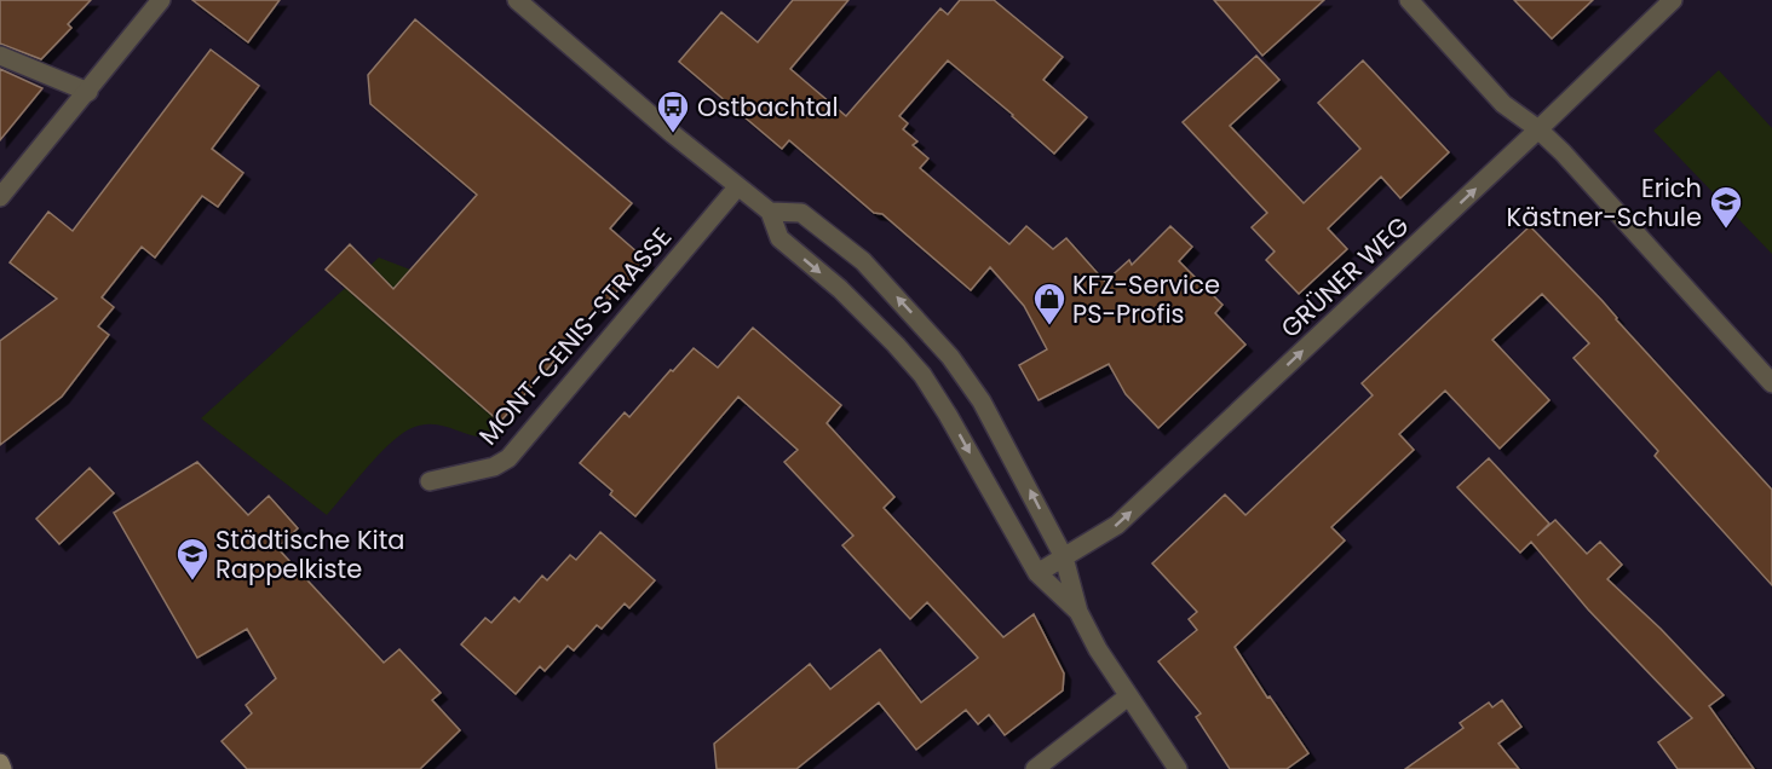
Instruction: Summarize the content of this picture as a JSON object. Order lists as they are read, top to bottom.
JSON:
{
  "streets": {
    "street": ["GRÜNER WEG", "MONT-CENIS-STRASSE"]
  },
  "one_way": ["GRÜNER WEG"],
  "places": {
    "bus stop": ["Ostbachtal"],
    "school or university": ["Erich Kästner-Schule", "Städtische Kita Rappelkiste"],
    "shop": ["KFZ-Service PS-Profis"]
  }
}
